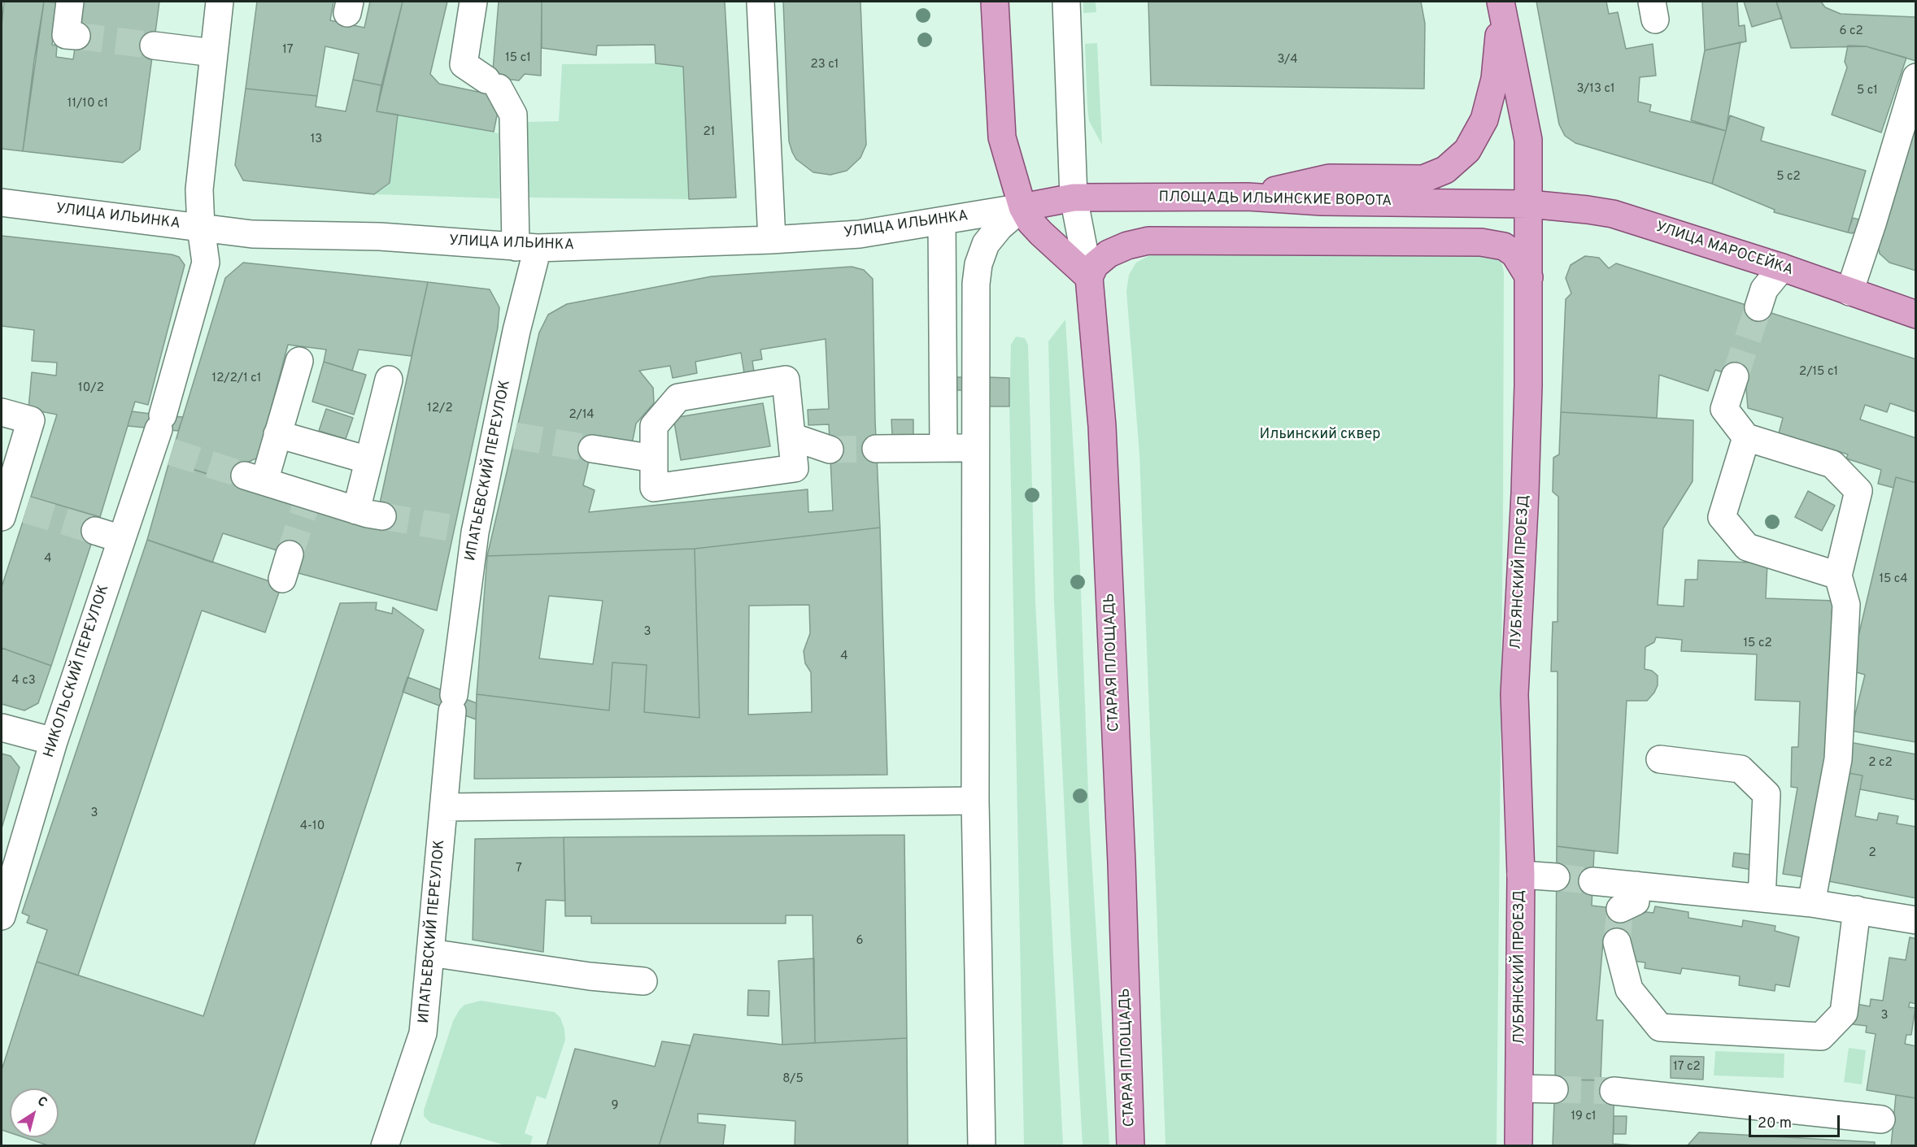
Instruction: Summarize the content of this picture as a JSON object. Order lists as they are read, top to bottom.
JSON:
{
  "streets": {
    "main road": [
      "ПЛОЩАДЬ ИЛЬИНСКИЕ ВОРОТА",
      "УЛИЦА МАРОСЕЙКА",
      "ЛУБЯНСКИЙ ПРОЕЗД",
      "СТАРАЯ ПЛОЩАДЬ"
    ],
    "street": ["УЛИЦА ИЛЬИНКА", "ИПАТЬЕВСКИЙ ПЕРЕУЛОК", "НИКОЛЬСКИЙ ПЕРЕУЛОК"]
  },
  "crossings": [
    ["ПЛОЩАДЬ ИЛЬИНСКИЕ ВОРОТА", "УЛИЦА ИЛЬИНКА"],
    ["ПЛОЩАДЬ ИЛЬИНСКИЕ ВОРОТА", "УЛИЦА МАРОСЕЙКА"],
    ["ПЛОЩАДЬ ИЛЬИНСКИЕ ВОРОТА", "ЛУБЯНСКИЙ ПРОЕЗД"],
    ["УЛИЦА ИЛЬИНКА", "ИПАТЬЕВСКИЙ ПЕРЕУЛОК"],
    ["УЛИЦА ИЛЬИНКА", "НИКОЛЬСКИЙ ПЕРЕУЛОК"],
    ["УЛИЦА МАРОСЕЙКА", "ЛУБЯНСКИЙ ПРОЕЗД"]
  ],
  "parks": ["Ильинский сквер"],
  "house_numbers": [
    "6 с2",
    "17",
    "15 с1",
    "3/4",
    "23 с1",
    "3/13 с1",
    "5 c1",
    "11/10 с1",
    "21",
    "13",
    "5 с2",
    "2/15 с1",
    "12/2/1 с1",
    "10/2",
    "12/2",
    "2/14",
    "4",
    "15 с4",
    "3",
    "15 с2",
    "4",
    "4 с3",
    "2 с2",
    "3",
    "4-10",
    "2",
    "7",
    "6",
    "3",
    "17 с2",
    "8/5",
    "9",
    "19 с1"
  ],
  "scale_bar": "20 m",
  "north": "top right"
}
